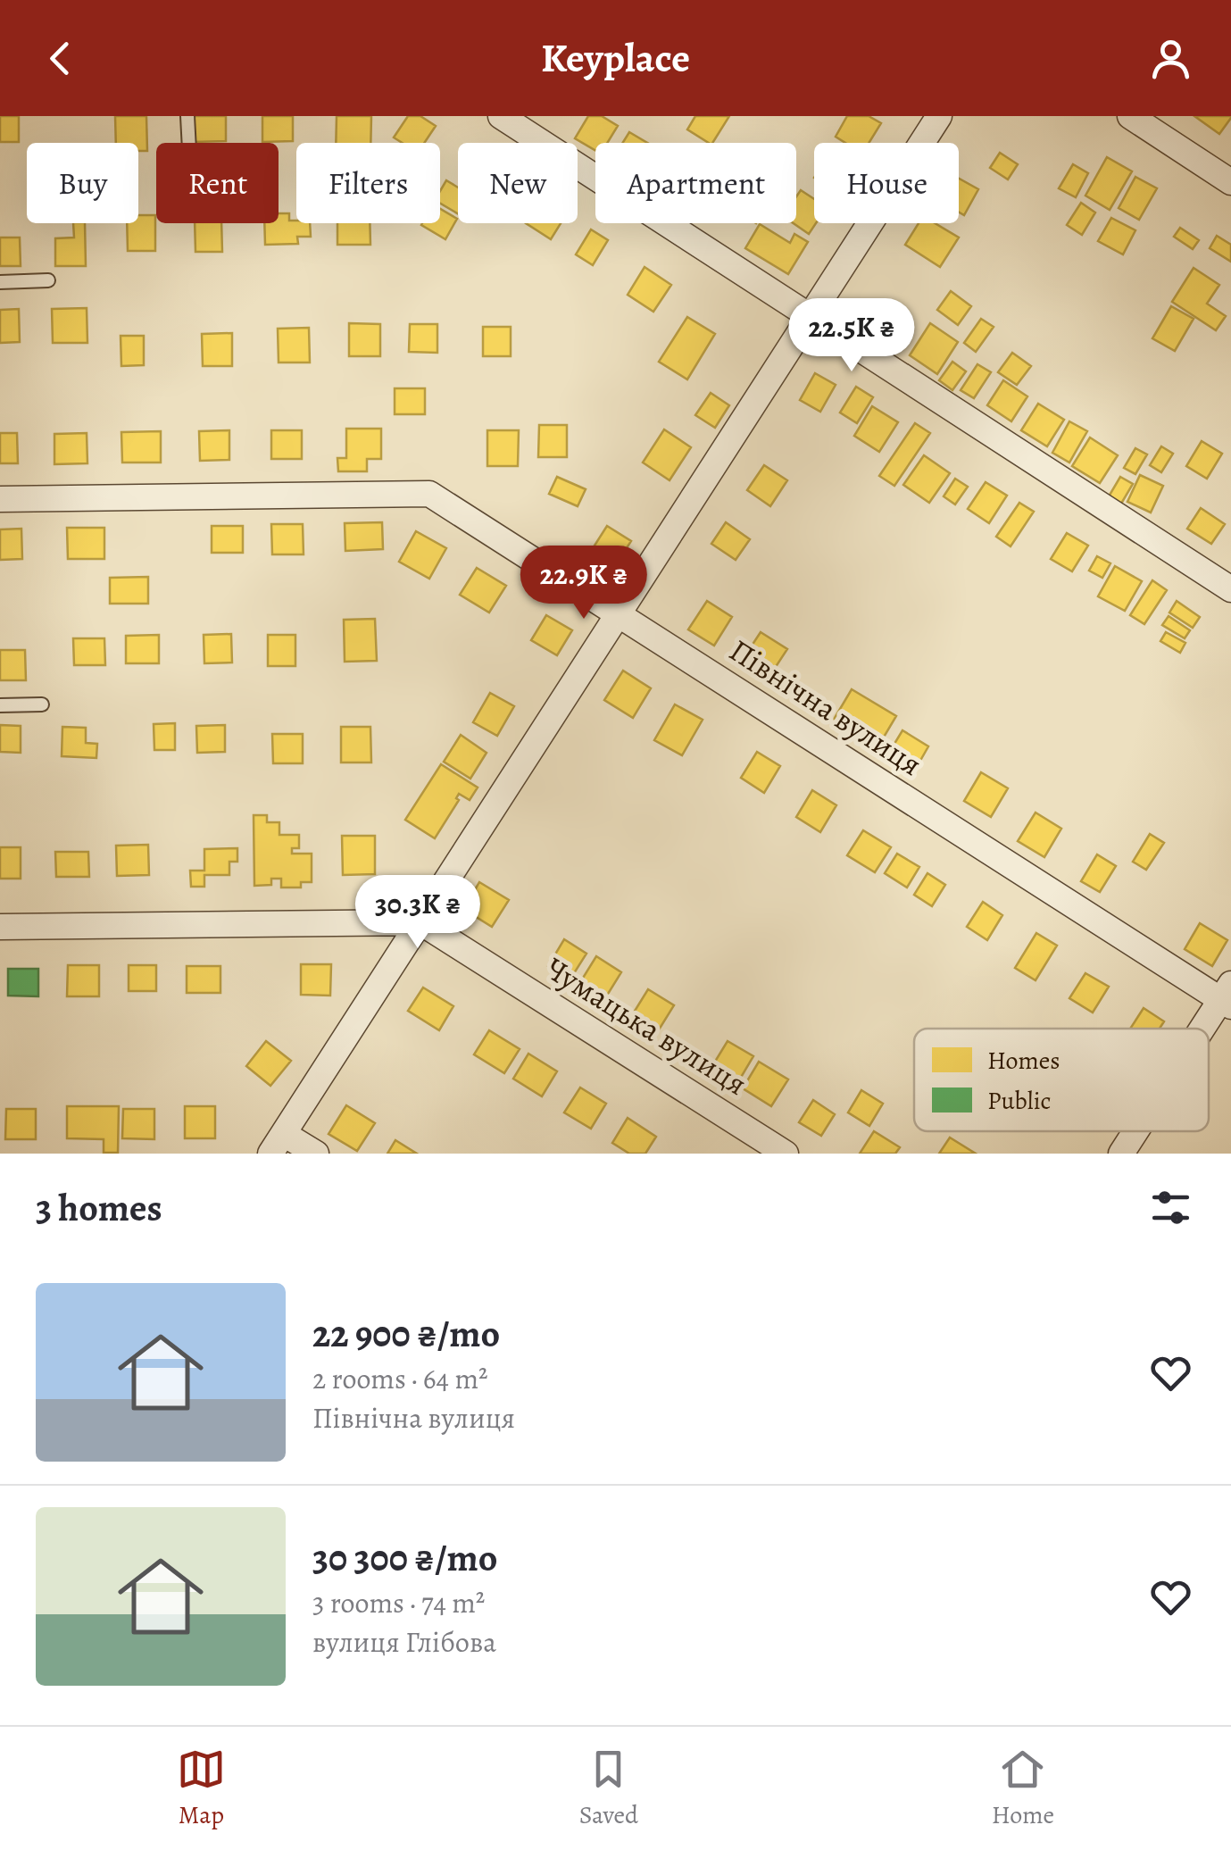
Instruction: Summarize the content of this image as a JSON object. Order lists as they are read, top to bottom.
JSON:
{
  "streets": {
    "street": ["Північна вулиця", "Чумацька вулиця"]
  },
  "legend": ["Homes", "Public"],
  "page": {
    "header": "Keyplace",
    "chip": [
      "Buy",
      "Rent",
      "Filters",
      "New",
      "Apartment",
      "House"
    ],
    "price": ["22.5K ₴", "22.9K ₴", "30.3K ₴"],
    "heading": "3 homes",
    "list": [
      {
        "name": "22 900 ₴/mo",
        "note": "2 rooms · 64 m² · Північна вулиця"
      },
      {
        "name": "30 300 ₴/mo",
        "note": "3 rooms · 74 m² · вулиця Глібова"
      }
    ],
    "tabs": ["Map", "Saved", "Home"]
  }
}
